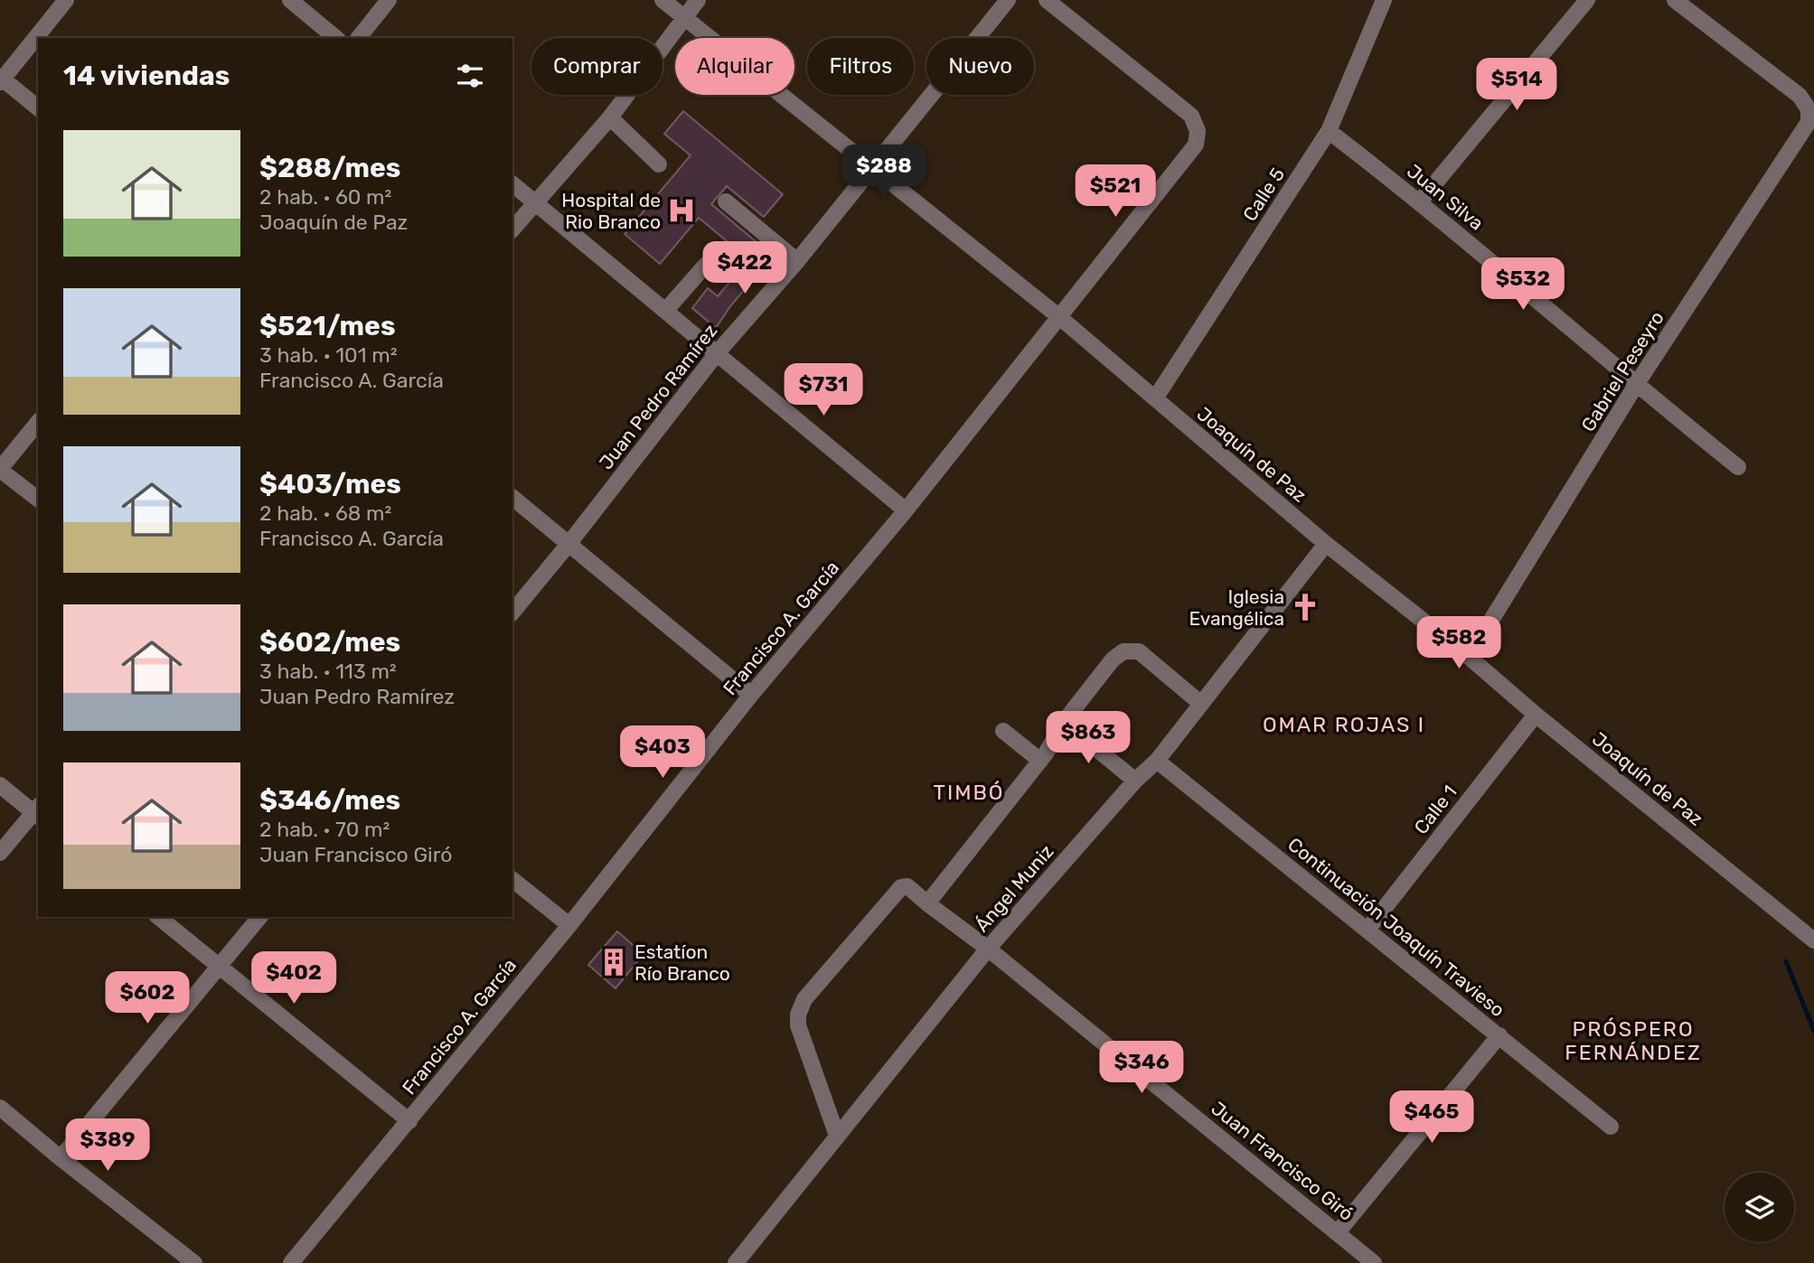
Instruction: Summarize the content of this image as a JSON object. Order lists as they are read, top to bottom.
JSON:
{
  "streets": {
    "street": [
      "Calle 5",
      "Juan Silva",
      "Gabriel Peseyro",
      "Juan Pedro Ramírez",
      "Joaquín de Paz",
      "Francisco A. García",
      "Calle 1",
      "Ángel Muniz",
      "Continuación Joaquín Travieso",
      "Juan Francisco Giró"
    ]
  },
  "crossings": [
    ["Calle 5", "Juan Silva"],
    ["Calle 5", "Joaquín de Paz"],
    ["Juan Silva", "Gabriel Peseyro"],
    ["Gabriel Peseyro", "Joaquín de Paz"],
    ["Juan Pedro Ramírez", "Joaquín de Paz"],
    ["Joaquín de Paz", "Francisco A. García"],
    ["Joaquín de Paz", "Calle 1"],
    ["Joaquín de Paz", "Ángel Muniz"],
    ["Calle 1", "Continuación Joaquín Travieso"],
    ["Ángel Muniz", "Continuación Joaquín Travieso"],
    ["Ángel Muniz", "Juan Francisco Giró"]
  ],
  "districts": ["OMAR ROJAS I", "TIMBÓ", "PRÓSPERO FERNÁNDEZ"],
  "places": {
    "hospital": ["Hospital de Rio Branco"],
    "church": ["Iglesia Evangélica"],
    "building": ["Estatíon Río Branco"]
  },
  "page": {
    "chip": [
      "Comprar",
      "Alquilar",
      "Filtros",
      "Nuevo"
    ],
    "heading": "14 viviendas",
    "price": [
      "$514",
      "$288",
      "$521",
      "$422",
      "$532",
      "$731",
      "$582",
      "$863",
      "$403",
      "$402",
      "$602",
      "$346",
      "$465",
      "$389"
    ],
    "list": [
      {
        "name": "$288/mes",
        "note": "2 hab. · 60 m² · Joaquín de Paz"
      },
      {
        "name": "$521/mes",
        "note": "3 hab. · 101 m² · Francisco A. García"
      },
      {
        "name": "$403/mes",
        "note": "2 hab. · 68 m² · Francisco A. García"
      },
      {
        "name": "$602/mes",
        "note": "3 hab. · 113 m² · Juan Pedro Ramírez"
      },
      {
        "name": "$346/mes",
        "note": "2 hab. · 70 m² · Juan Francisco Giró"
      }
    ]
  }
}
